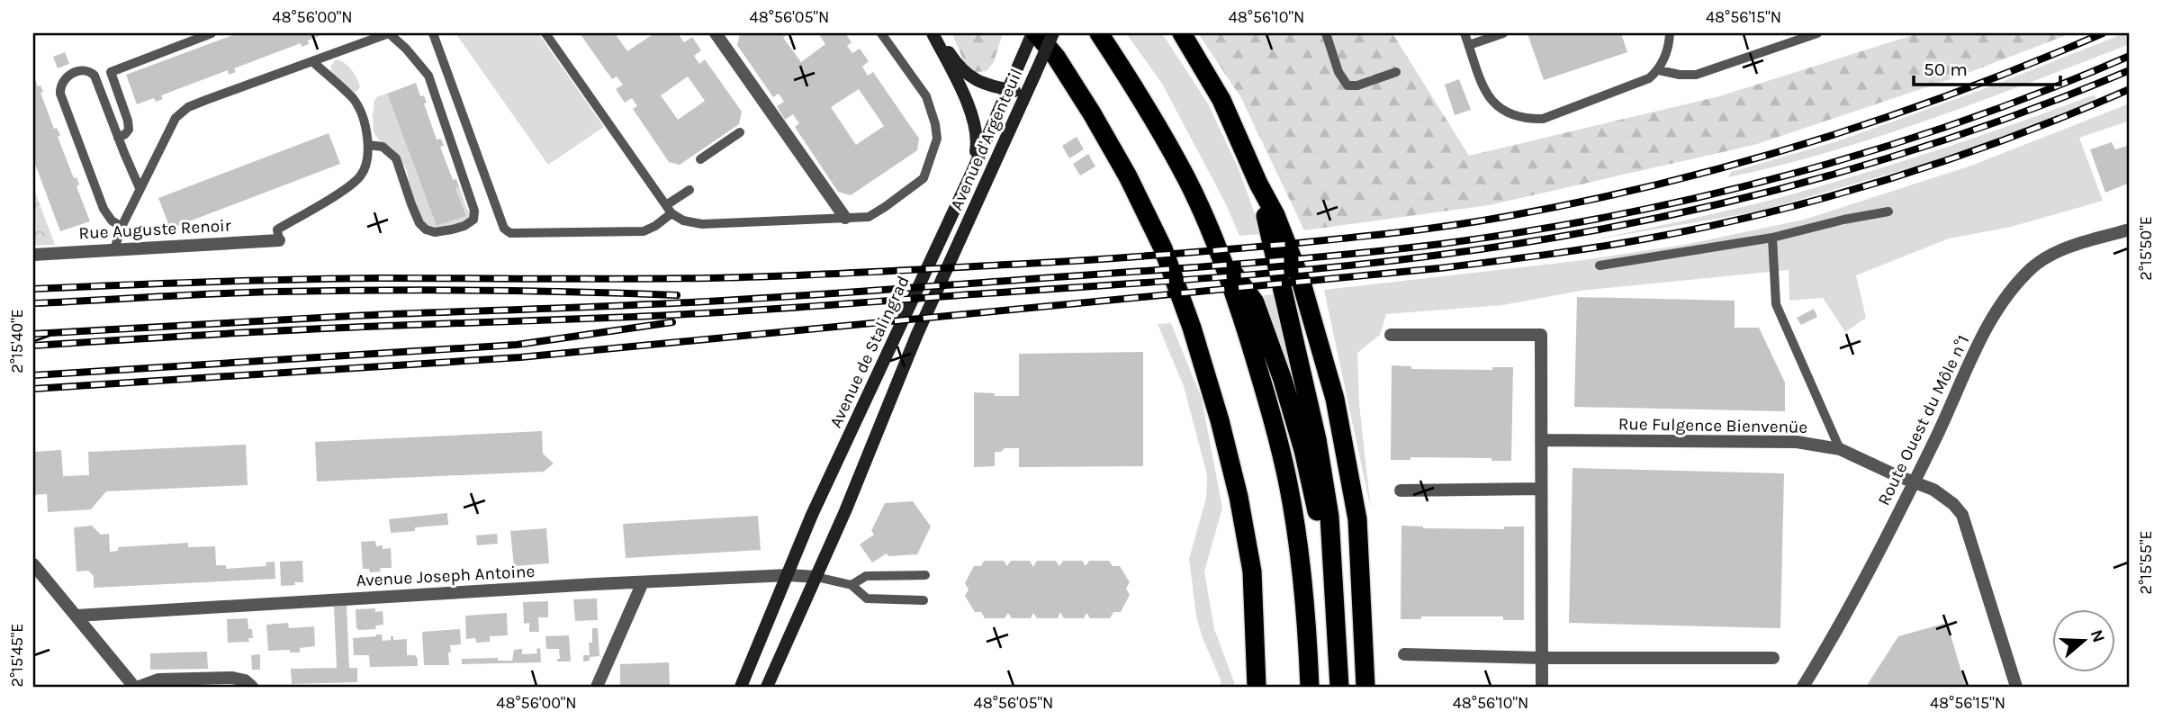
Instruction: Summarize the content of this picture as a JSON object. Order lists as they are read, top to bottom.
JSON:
{
  "streets": {
    "main road": ["Avenue d'Argenteuil", "Avenue de Stalingrad"],
    "street": [
      "Rue Auguste Renoir",
      "Route Ouest du Môle n°1",
      "Rue Fulgence Bienvenüe",
      "Avenue Joseph Antoine"
    ]
  },
  "crossings": [
    ["Avenue d'Argenteuil", "Avenue de Stalingrad"],
    ["Avenue de Stalingrad", "Avenue Joseph Antoine"],
    ["Route Ouest du Môle n°1", "Rue Fulgence Bienvenüe"]
  ],
  "scale_bar": "50 m",
  "north": "right",
  "coordinates": [
    "48°56'00\"N",
    "48°56'05\"N",
    "48°56'10\"N",
    "48°56'15\"N",
    "2°15'50\"E",
    "2°15'40\"E",
    "2°15'55\"E",
    "2°15'45\"E"
  ]
}
